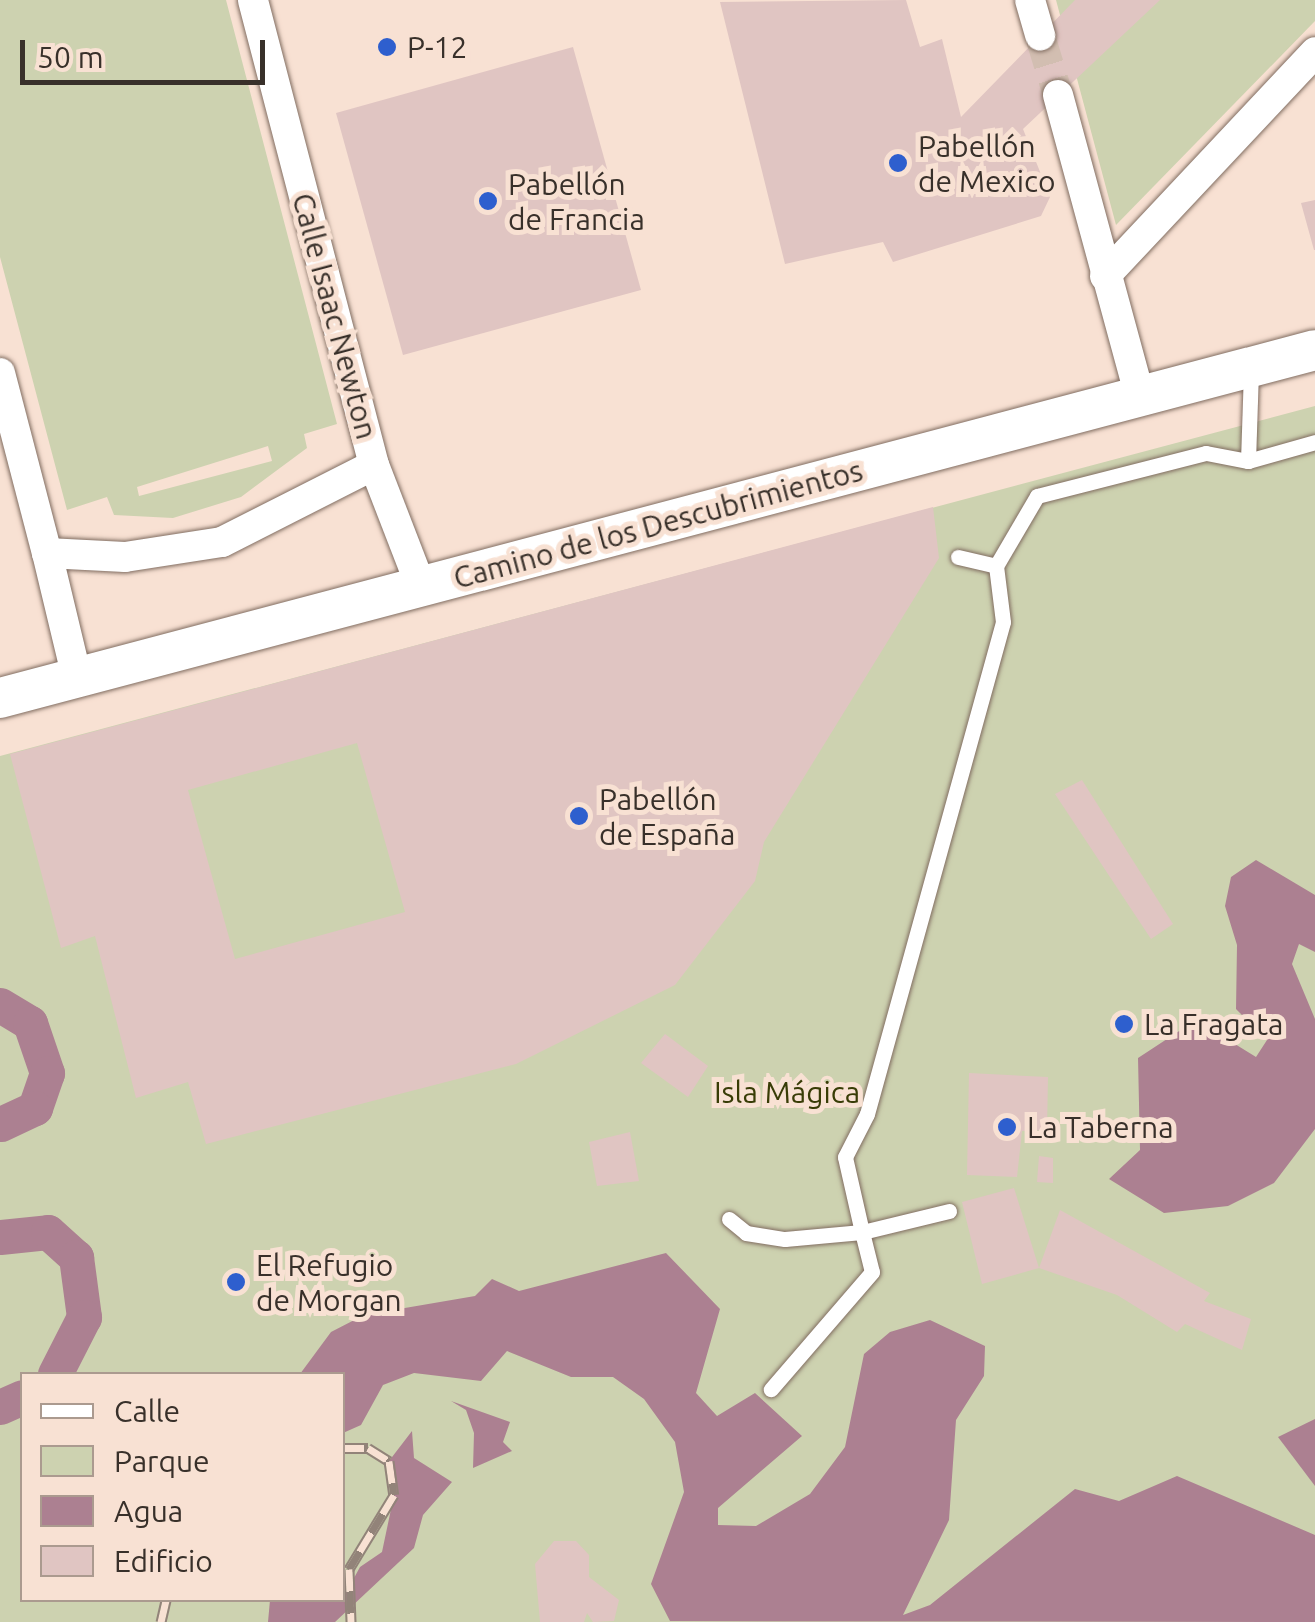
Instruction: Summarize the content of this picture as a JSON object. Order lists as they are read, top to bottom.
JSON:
{
  "streets": {
    "street": ["Calle Isaac Newton", "Camino de los Descubrimientos"]
  },
  "parks": ["Isla Mágica"],
  "places": [
    "P-12",
    "Pabellón de Mexico",
    "Pabellón de Francia",
    "Pabellón de España",
    "La Fragata",
    "La Taberna",
    "El Refugio de Morgan"
  ],
  "legend": [
    "Calle",
    "Parque",
    "Agua",
    "Edificio"
  ],
  "scale_bar": "50 m"
}
